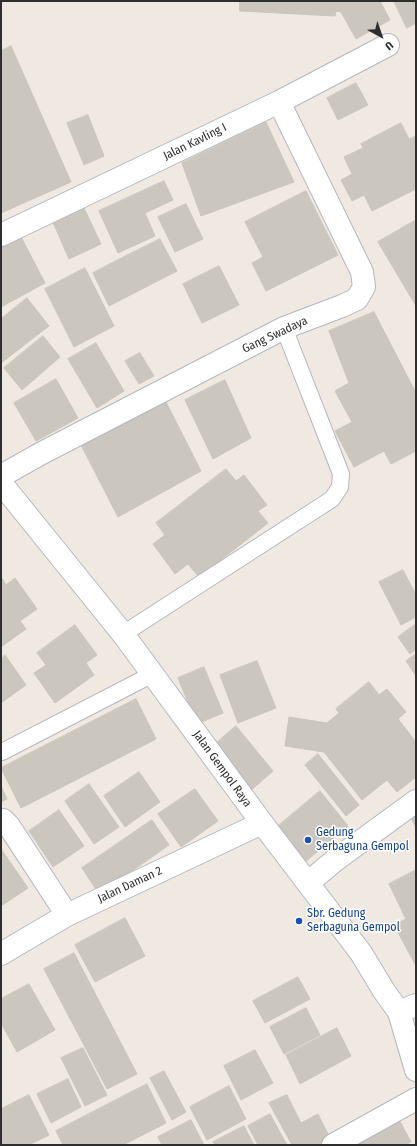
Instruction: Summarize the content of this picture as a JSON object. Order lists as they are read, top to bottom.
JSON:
{
  "streets": {
    "street": [
      "Jalan Kavling I",
      "Gang Swadaya",
      "Jalan Gempol Raya",
      "Jalan Daman 2"
    ]
  },
  "crossings": [
    ["Jalan Kavling I", "Gang Swadaya"],
    ["Jalan Gempol Raya", "Jalan Daman 2"]
  ],
  "places": ["Gedung Serbaguna Gempol", "Sbr. Gedung Serbaguna Gempol"],
  "north": "bottom right"
}
